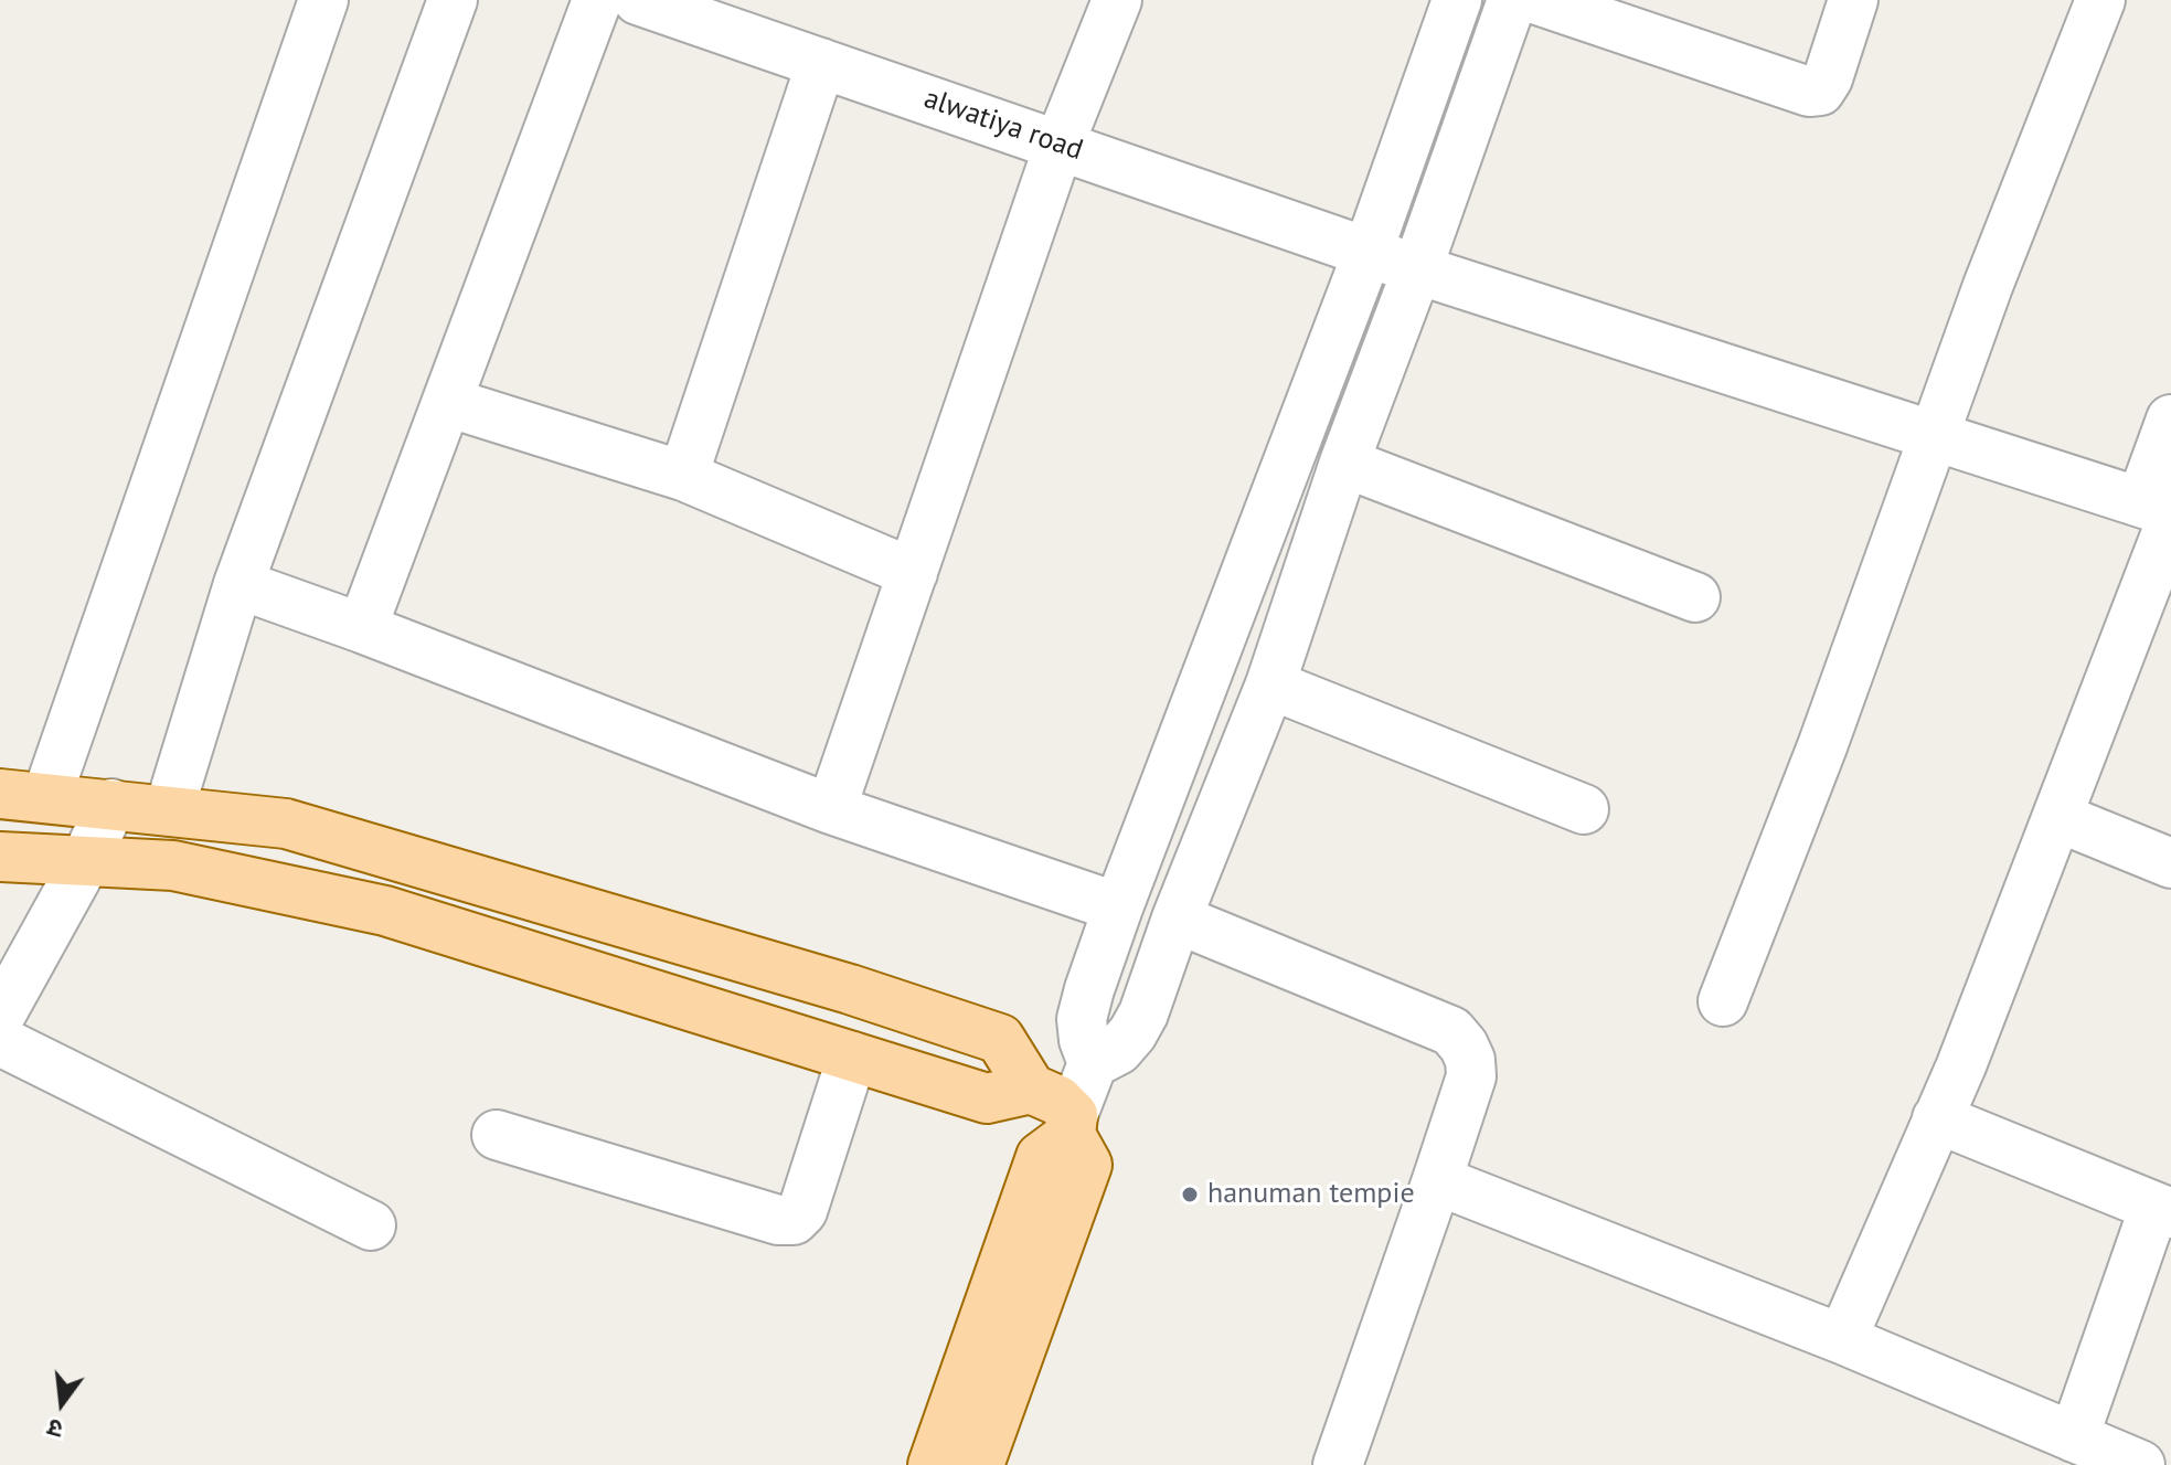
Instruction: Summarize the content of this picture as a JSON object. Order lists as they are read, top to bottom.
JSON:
{
  "streets": {
    "street": ["alwatiya road"]
  },
  "places": ["hanuman tempie"],
  "north": "bottom"
}
